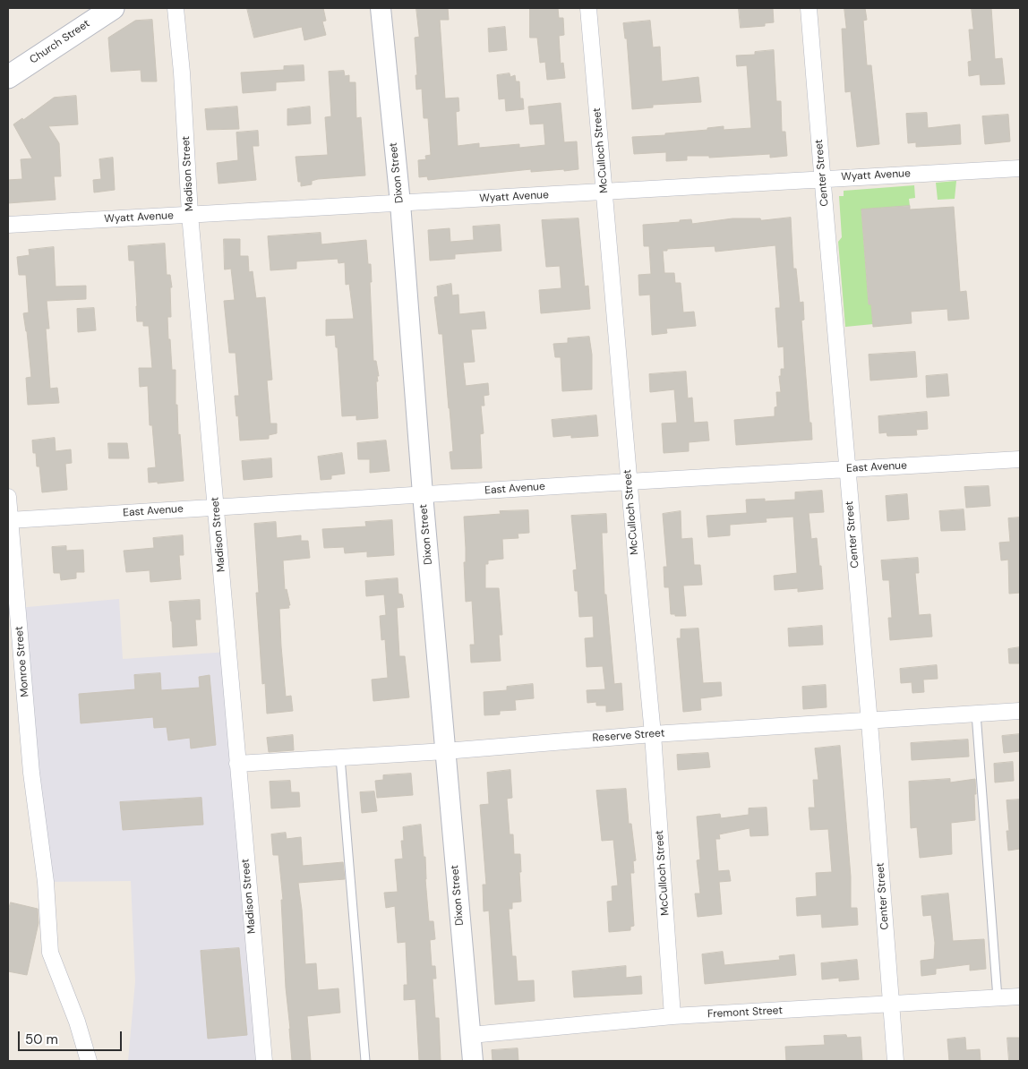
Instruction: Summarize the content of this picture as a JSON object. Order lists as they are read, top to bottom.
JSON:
{
  "streets": {
    "main road": ["Church Street"],
    "street": [
      "McCulloch Street",
      "Dixon Street",
      "Center Street",
      "Madison Street",
      "Wyatt Avenue",
      "East Avenue",
      "Monroe Street",
      "Reserve Street",
      "Fremont Street"
    ]
  },
  "crossings": [
    ["McCulloch Street", "Wyatt Avenue"],
    ["McCulloch Street", "East Avenue"],
    ["McCulloch Street", "Reserve Street"],
    ["McCulloch Street", "Fremont Street"],
    ["Dixon Street", "Wyatt Avenue"],
    ["Dixon Street", "East Avenue"],
    ["Dixon Street", "Reserve Street"],
    ["Dixon Street", "Fremont Street"],
    ["Center Street", "Wyatt Avenue"],
    ["Center Street", "East Avenue"],
    ["Center Street", "Reserve Street"],
    ["Center Street", "Fremont Street"],
    ["Madison Street", "Wyatt Avenue"],
    ["Madison Street", "East Avenue"],
    ["Madison Street", "Reserve Street"],
    ["East Avenue", "Monroe Street"]
  ],
  "scale_bar": "50 m"
}
